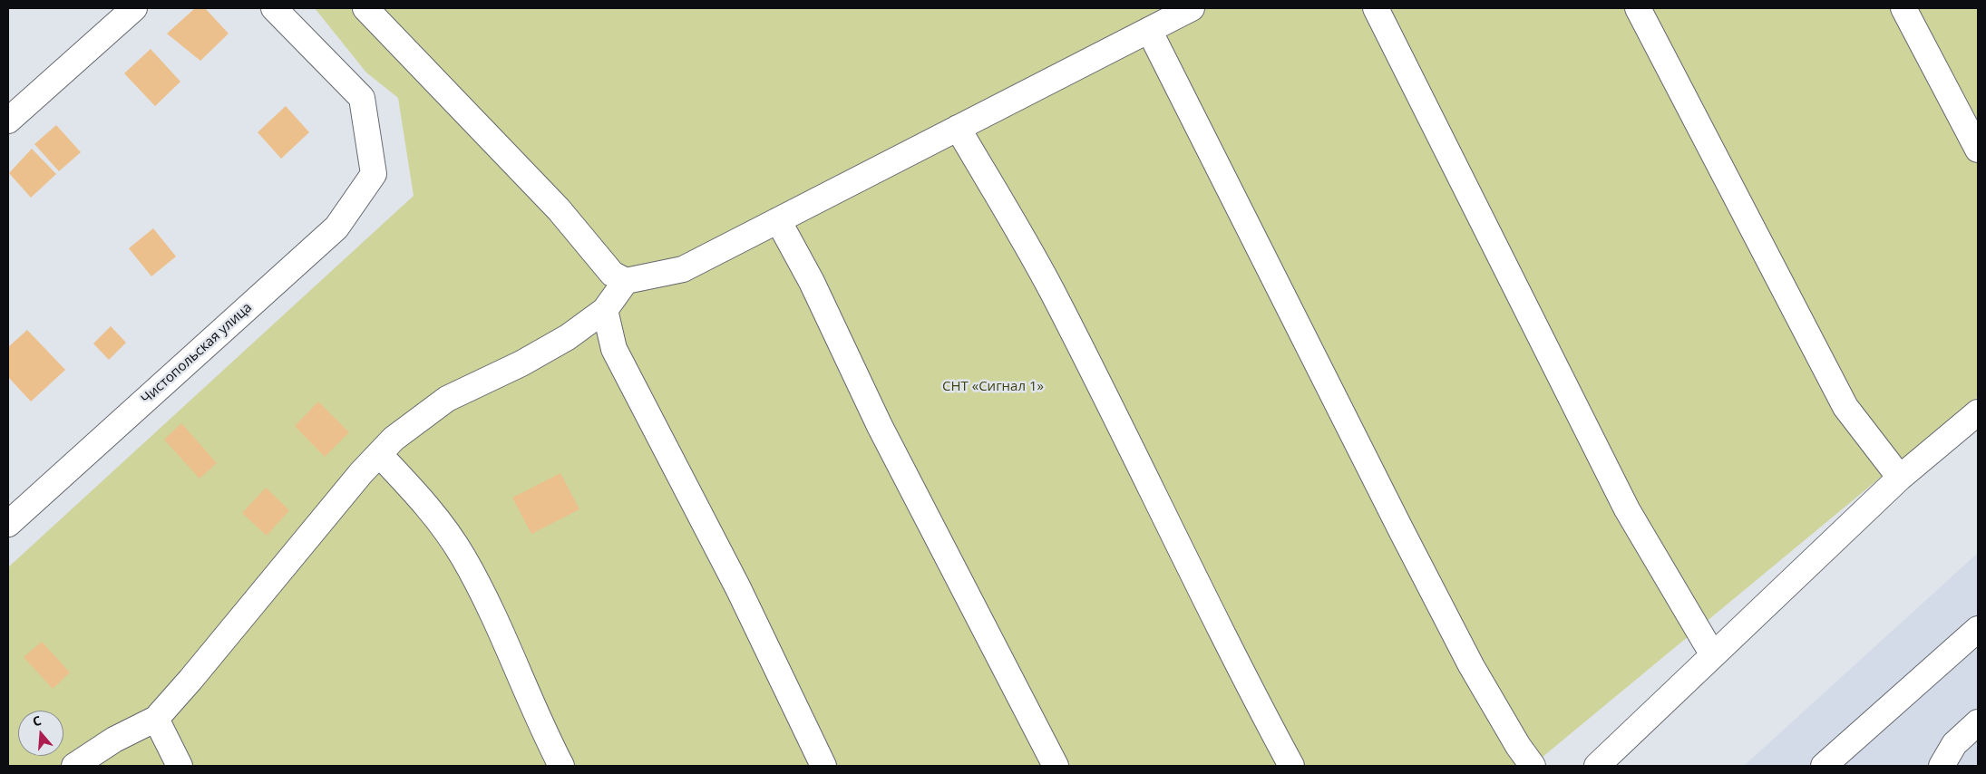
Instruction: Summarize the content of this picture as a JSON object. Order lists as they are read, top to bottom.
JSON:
{
  "streets": {
    "street": ["Чистопольская улица"]
  },
  "parks": ["СНТ «Сигнал 1»"],
  "north": "top"
}
